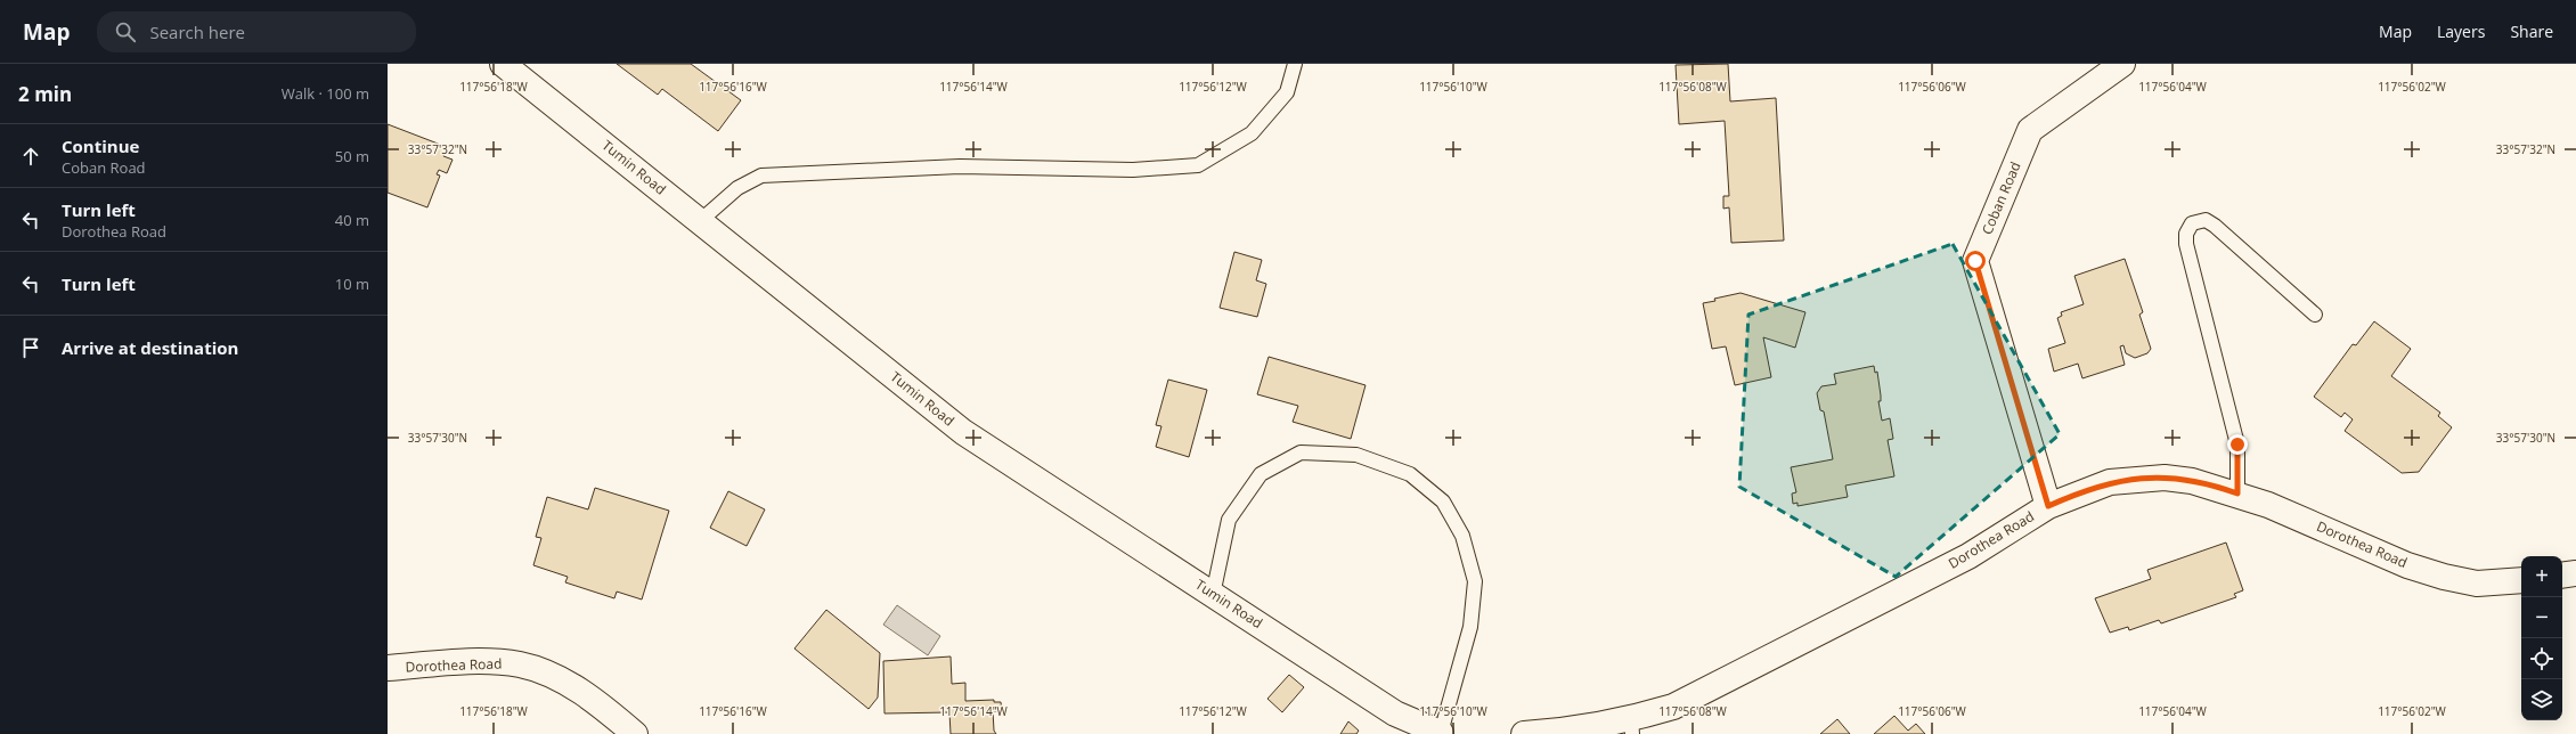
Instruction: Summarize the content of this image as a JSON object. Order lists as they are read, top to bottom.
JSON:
{
  "streets": {
    "street": ["Tumin Road", "Coban Road", "Dorothea Road"]
  },
  "crossings": [
    ["Coban Road", "Dorothea Road"]
  ],
  "page": {
    "header": "Map",
    "search": "Search here",
    "nav": ["Map", "Layers", "Share"],
    "heading": ["2 min", "Walk · 100 m"],
    "list": [
      ["Continue", "Coban Road", "50 m"],
      ["Turn left", "Dorothea Road", "40 m"],
      ["Turn left", "10 m"],
      "Arrive at destination"
    ],
    "map_buttons": ["+", "−"]
  },
  "coordinates": [
    "117°56'18\"W",
    "117°56'16\"W",
    "117°56'14\"W",
    "117°56'12\"W",
    "117°56'10\"W",
    "117°56'08\"W",
    "117°56'06\"W",
    "117°56'04\"W",
    "117°56'02\"W",
    "33°57'32\"N",
    "33°57'30\"N"
  ]
}
